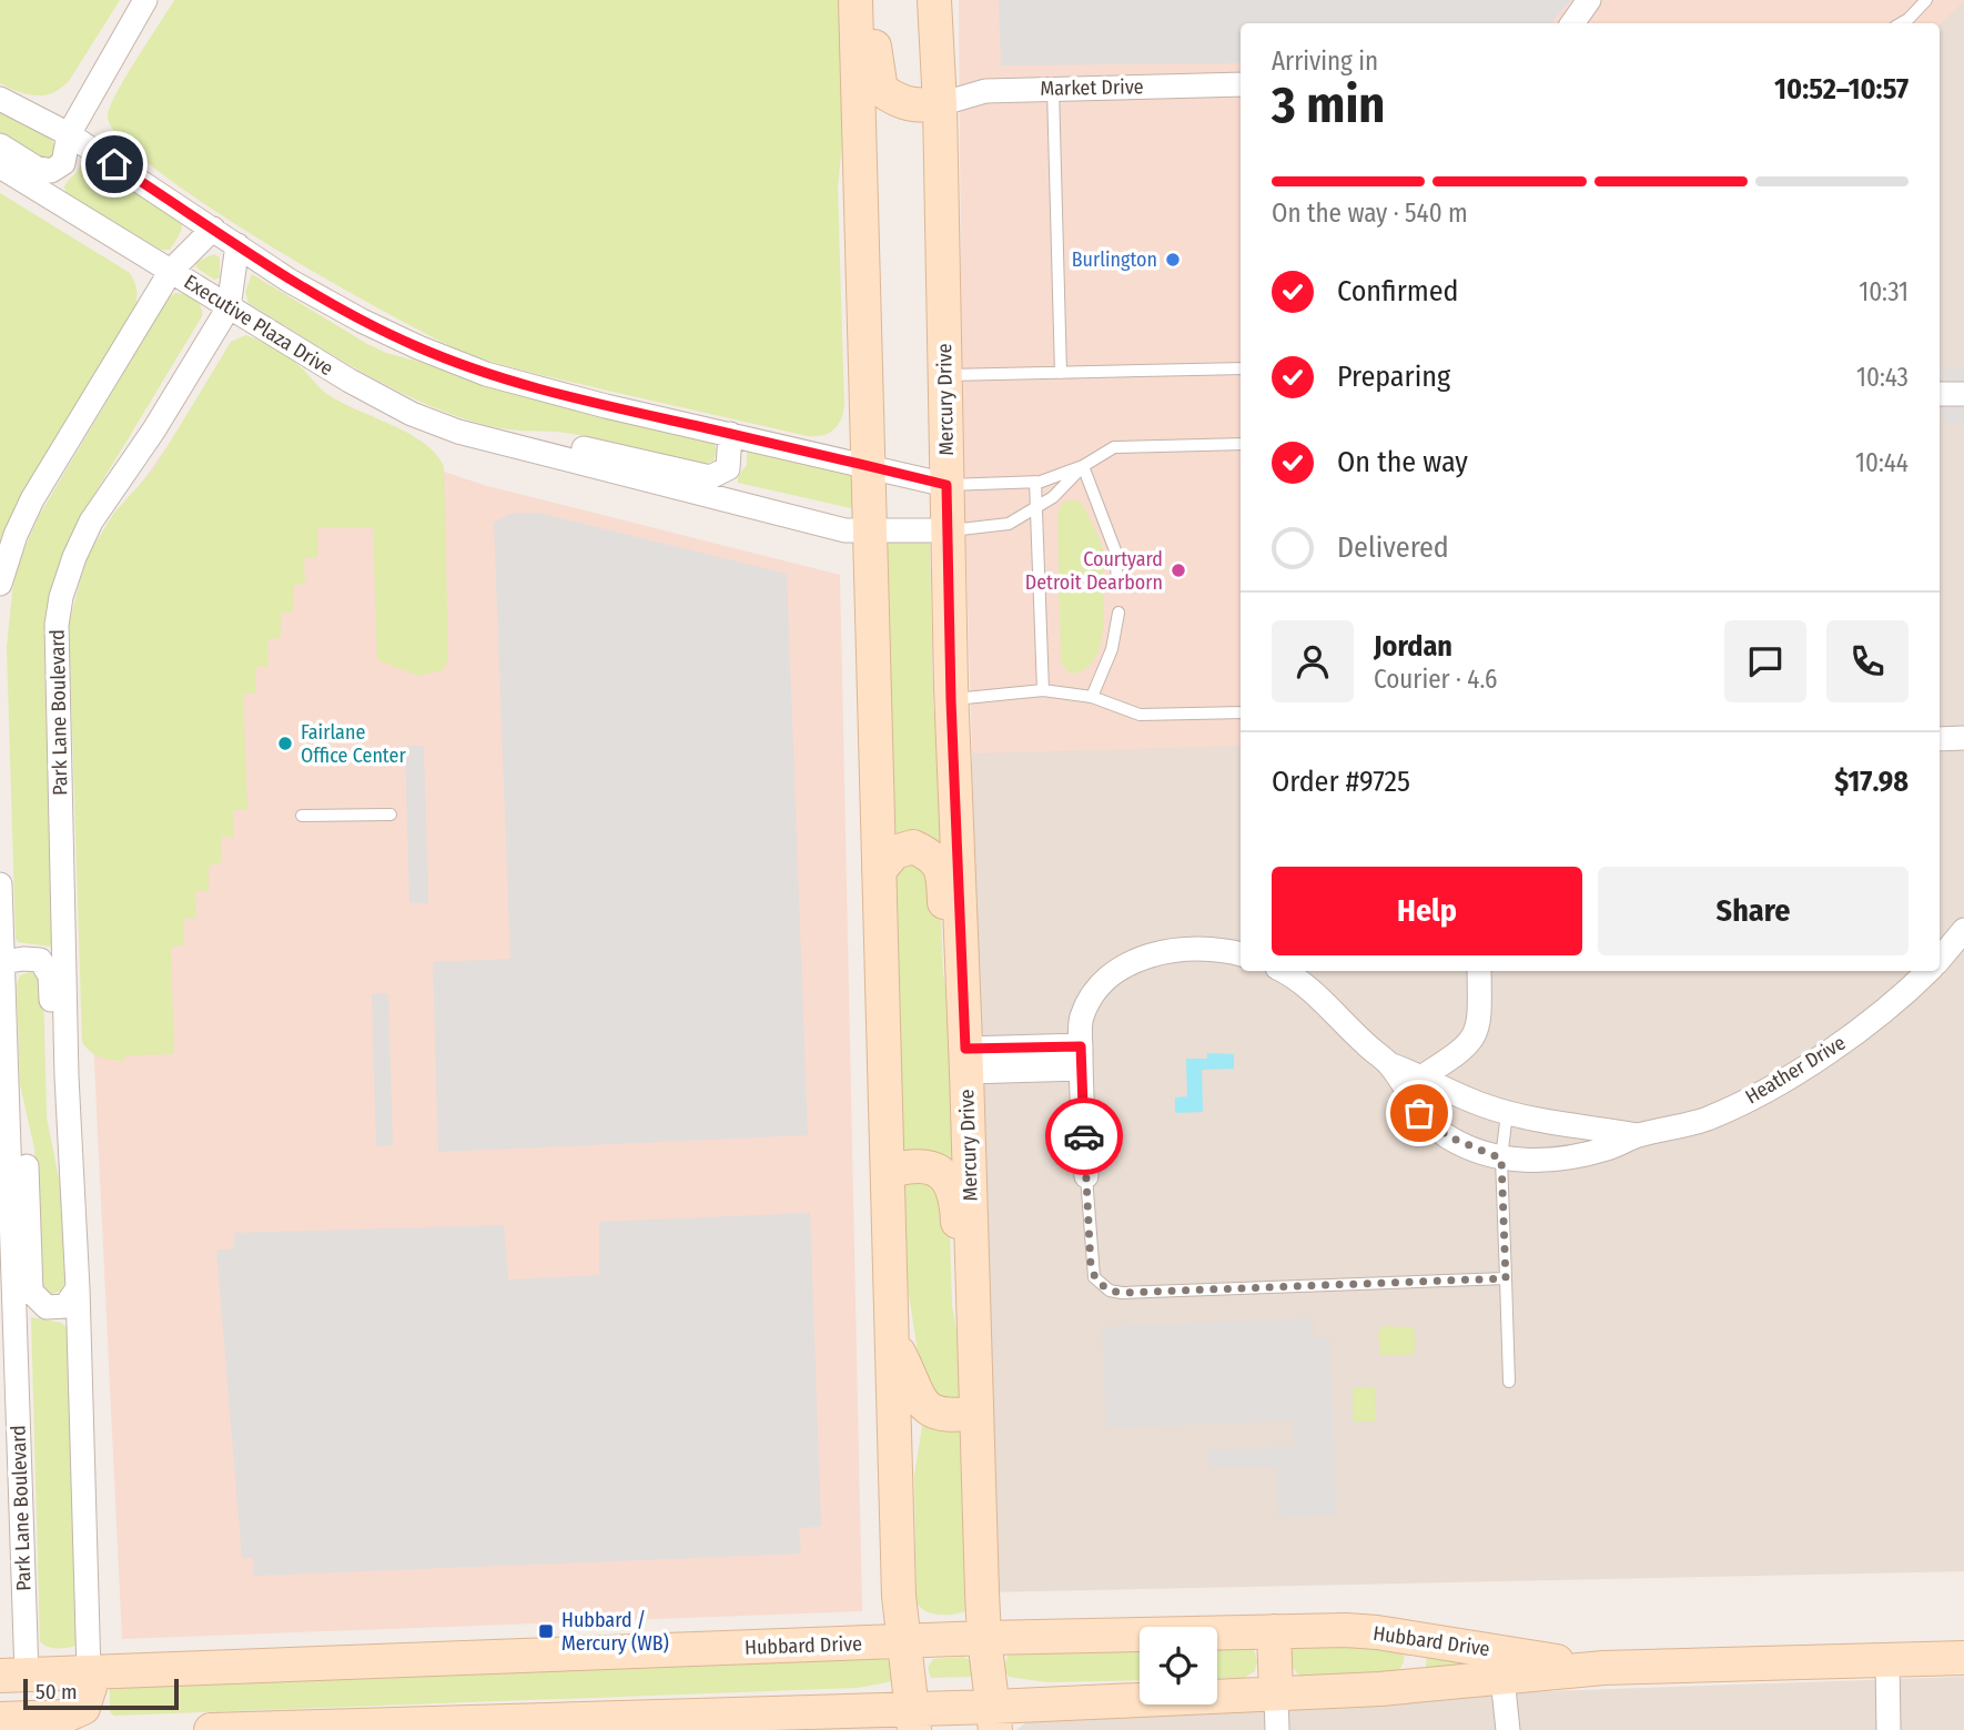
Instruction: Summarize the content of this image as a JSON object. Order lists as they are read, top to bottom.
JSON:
{
  "streets": {
    "street": [
      "Market Drive",
      "Executive Plaza Drive",
      "Mercury Drive",
      "Park Lane Boulevard",
      "Heather Drive",
      "Hubbard Drive"
    ]
  },
  "crossings": [
    ["Market Drive", "Mercury Drive"],
    ["Executive Plaza Drive", "Mercury Drive"],
    ["Executive Plaza Drive", "Park Lane Boulevard"],
    ["Mercury Drive", "Hubbard Drive"],
    ["Park Lane Boulevard", "Hubbard Drive"]
  ],
  "places": {
    "other": ["Burlington", "Courtyard Detroit Dearborn", "Fairlane Office Center"],
    "transit": ["Hubbard / Mercury (WB)"]
  },
  "scale_bar": "50 m",
  "page": {
    "heading": ["3 min", "Arriving in", "10:52–10:57"],
    "panel": [
      "Jordan",
      "Courier · 4.6",
      "Order #9725",
      "$17.98"
    ],
    "bar": "On the way · 540 m",
    "list": [
      ["Confirmed", "10:31"],
      ["Preparing", "10:43"],
      ["On the way", "10:44"],
      "Delivered"
    ],
    "buttons": ["Help", "Share"],
    "scale": "50 m"
  }
}
